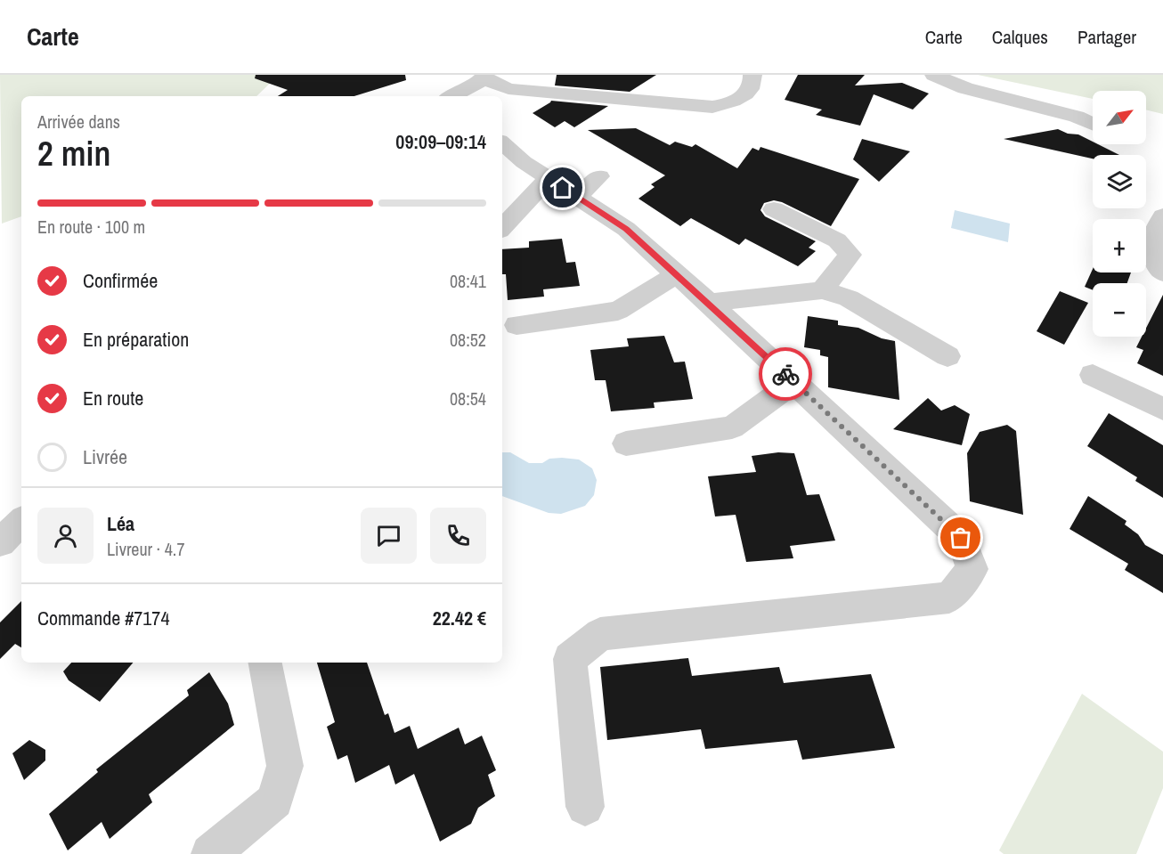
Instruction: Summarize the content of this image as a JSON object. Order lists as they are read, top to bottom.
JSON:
{
  "north": "top right",
  "page": {
    "header": "Carte",
    "nav": ["Carte", "Calques", "Partager"],
    "map_buttons": ["+", "−"],
    "heading": ["2 min", "Arrivée dans", "09:09–09:14"],
    "panel": [
      "Léa",
      "Livreur · 4.7",
      "Commande #7174",
      "22.42 €"
    ],
    "bar": "En route · 100 m",
    "list": [
      ["Confirmée", "08:41"],
      ["En préparation", "08:52"],
      ["En route", "08:54"],
      "Livrée"
    ]
  }
}
